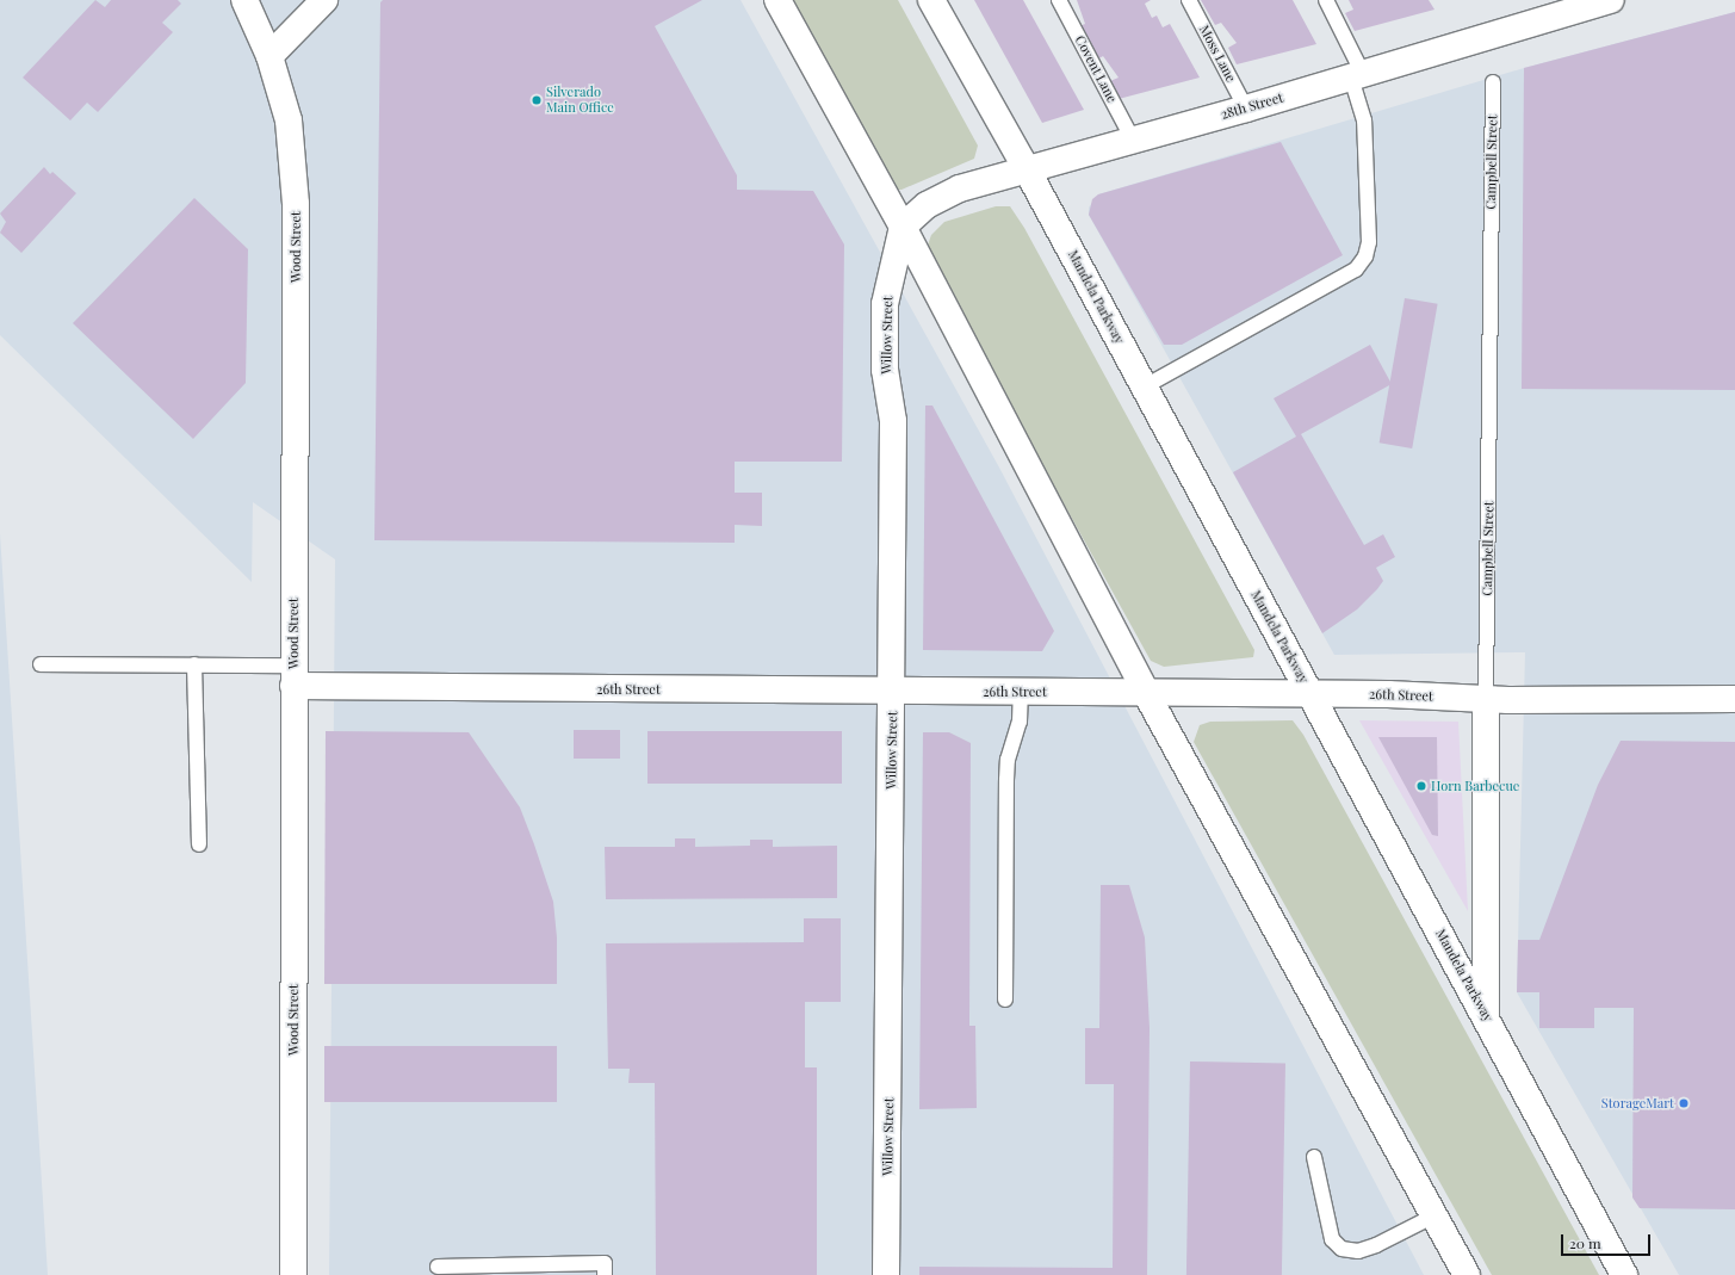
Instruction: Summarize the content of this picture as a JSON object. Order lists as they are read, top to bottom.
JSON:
{
  "streets": {
    "street": [
      "28th Street",
      "Campbell Street",
      "Wood Street",
      "Mandela Parkway",
      "Willow Street",
      "26th Street"
    ],
    "lane": ["Moss Lane", "Covent Lane"]
  },
  "crossings": [
    ["Moss Lane", "28th Street"],
    ["Covent Lane", "28th Street"],
    ["28th Street", "Mandela Parkway"],
    ["28th Street", "Willow Street"],
    ["Campbell Street", "Mandela Parkway"],
    ["Campbell Street", "26th Street"],
    ["Wood Street", "26th Street"],
    ["Mandela Parkway", "26th Street"],
    ["Willow Street", "26th Street"]
  ],
  "places": ["Silverado Main Office", "Horn Barbecue", "StorageMart"],
  "scale_bar": "20 m"
}
